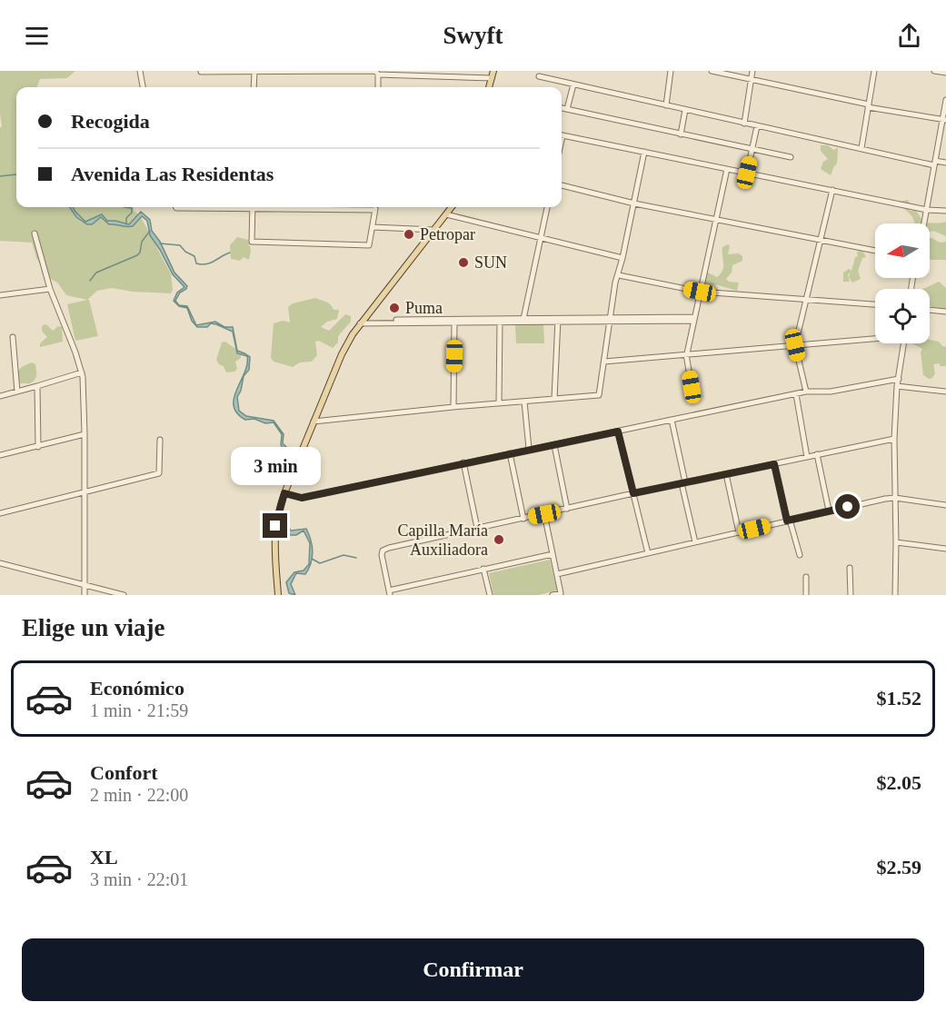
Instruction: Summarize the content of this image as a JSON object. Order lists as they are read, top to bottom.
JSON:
{
  "places": [
    "Petropar",
    "SUN",
    "Puma",
    "Capilla María Auxiliadora"
  ],
  "north": "left",
  "page": {
    "header": "Swyft",
    "banner": ["Recogida", "Avenida Las Residentas"],
    "bubble": "3 min",
    "heading": "Elige un viaje",
    "list": [
      {
        "name": "Económico",
        "note": "1 min · 21:59",
        "value": "$1.52"
      },
      {
        "name": "Confort",
        "note": "2 min · 22:00",
        "value": "$2.05"
      },
      {
        "name": "XL",
        "note": "3 min · 22:01",
        "value": "$2.59"
      }
    ],
    "buttons": "Confirmar"
  }
}
